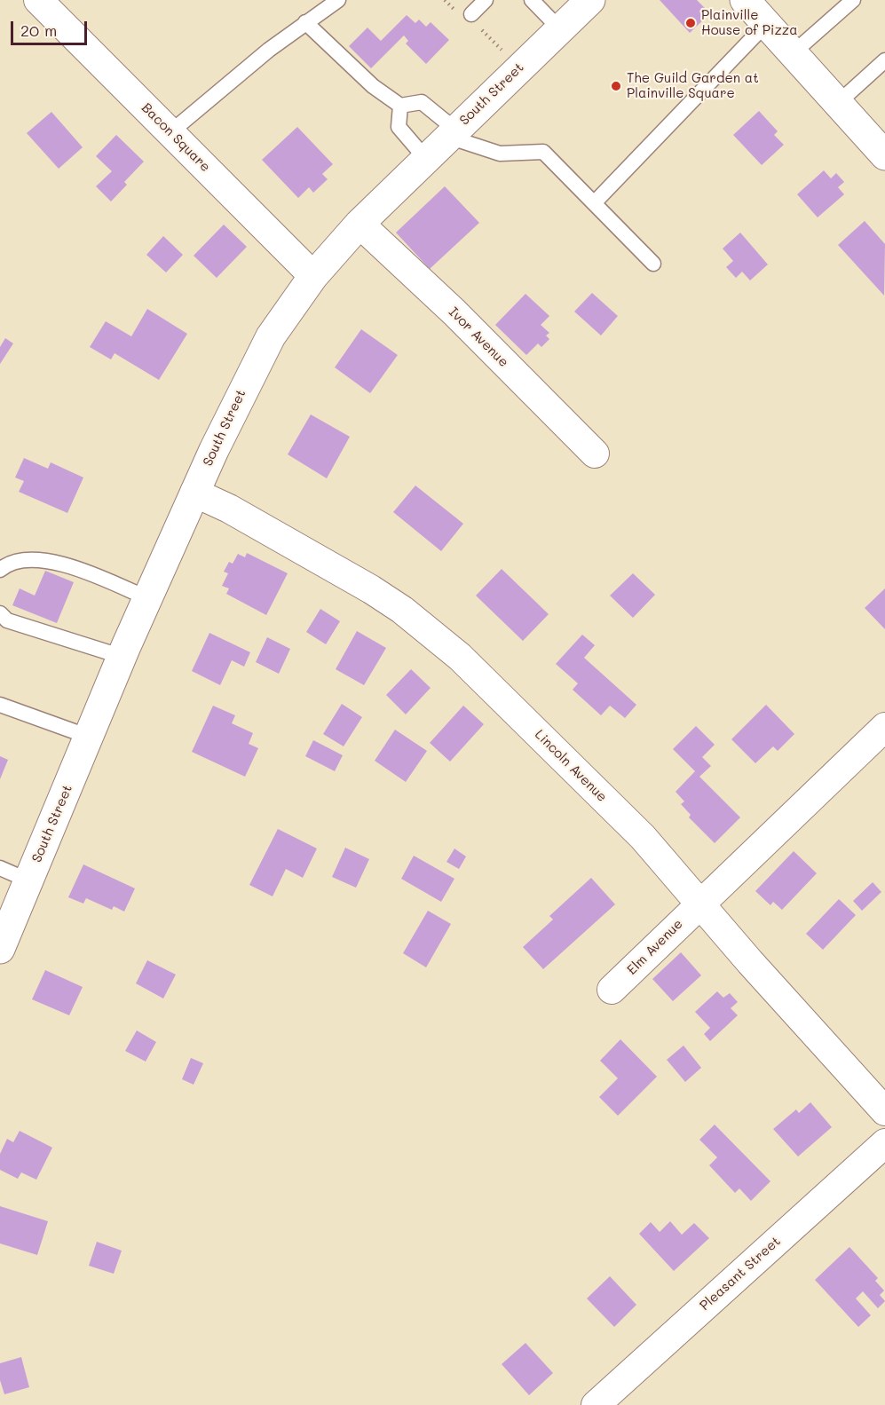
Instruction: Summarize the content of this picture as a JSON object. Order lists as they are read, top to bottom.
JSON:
{
  "streets": {
    "main road": ["South Street"],
    "street": [
      "Bacon Square",
      "Ivor Avenue",
      "Lincoln Avenue",
      "Elm Avenue",
      "Pleasant Street"
    ]
  },
  "crossings": [
    ["South Street", "Bacon Square"],
    ["South Street", "Ivor Avenue"],
    ["South Street", "Lincoln Avenue"],
    ["Lincoln Avenue", "Elm Avenue"]
  ],
  "places": ["Plainville House of Pizza", "The Guild Garden at Plainville Square"],
  "scale_bar": "20 m"
}
